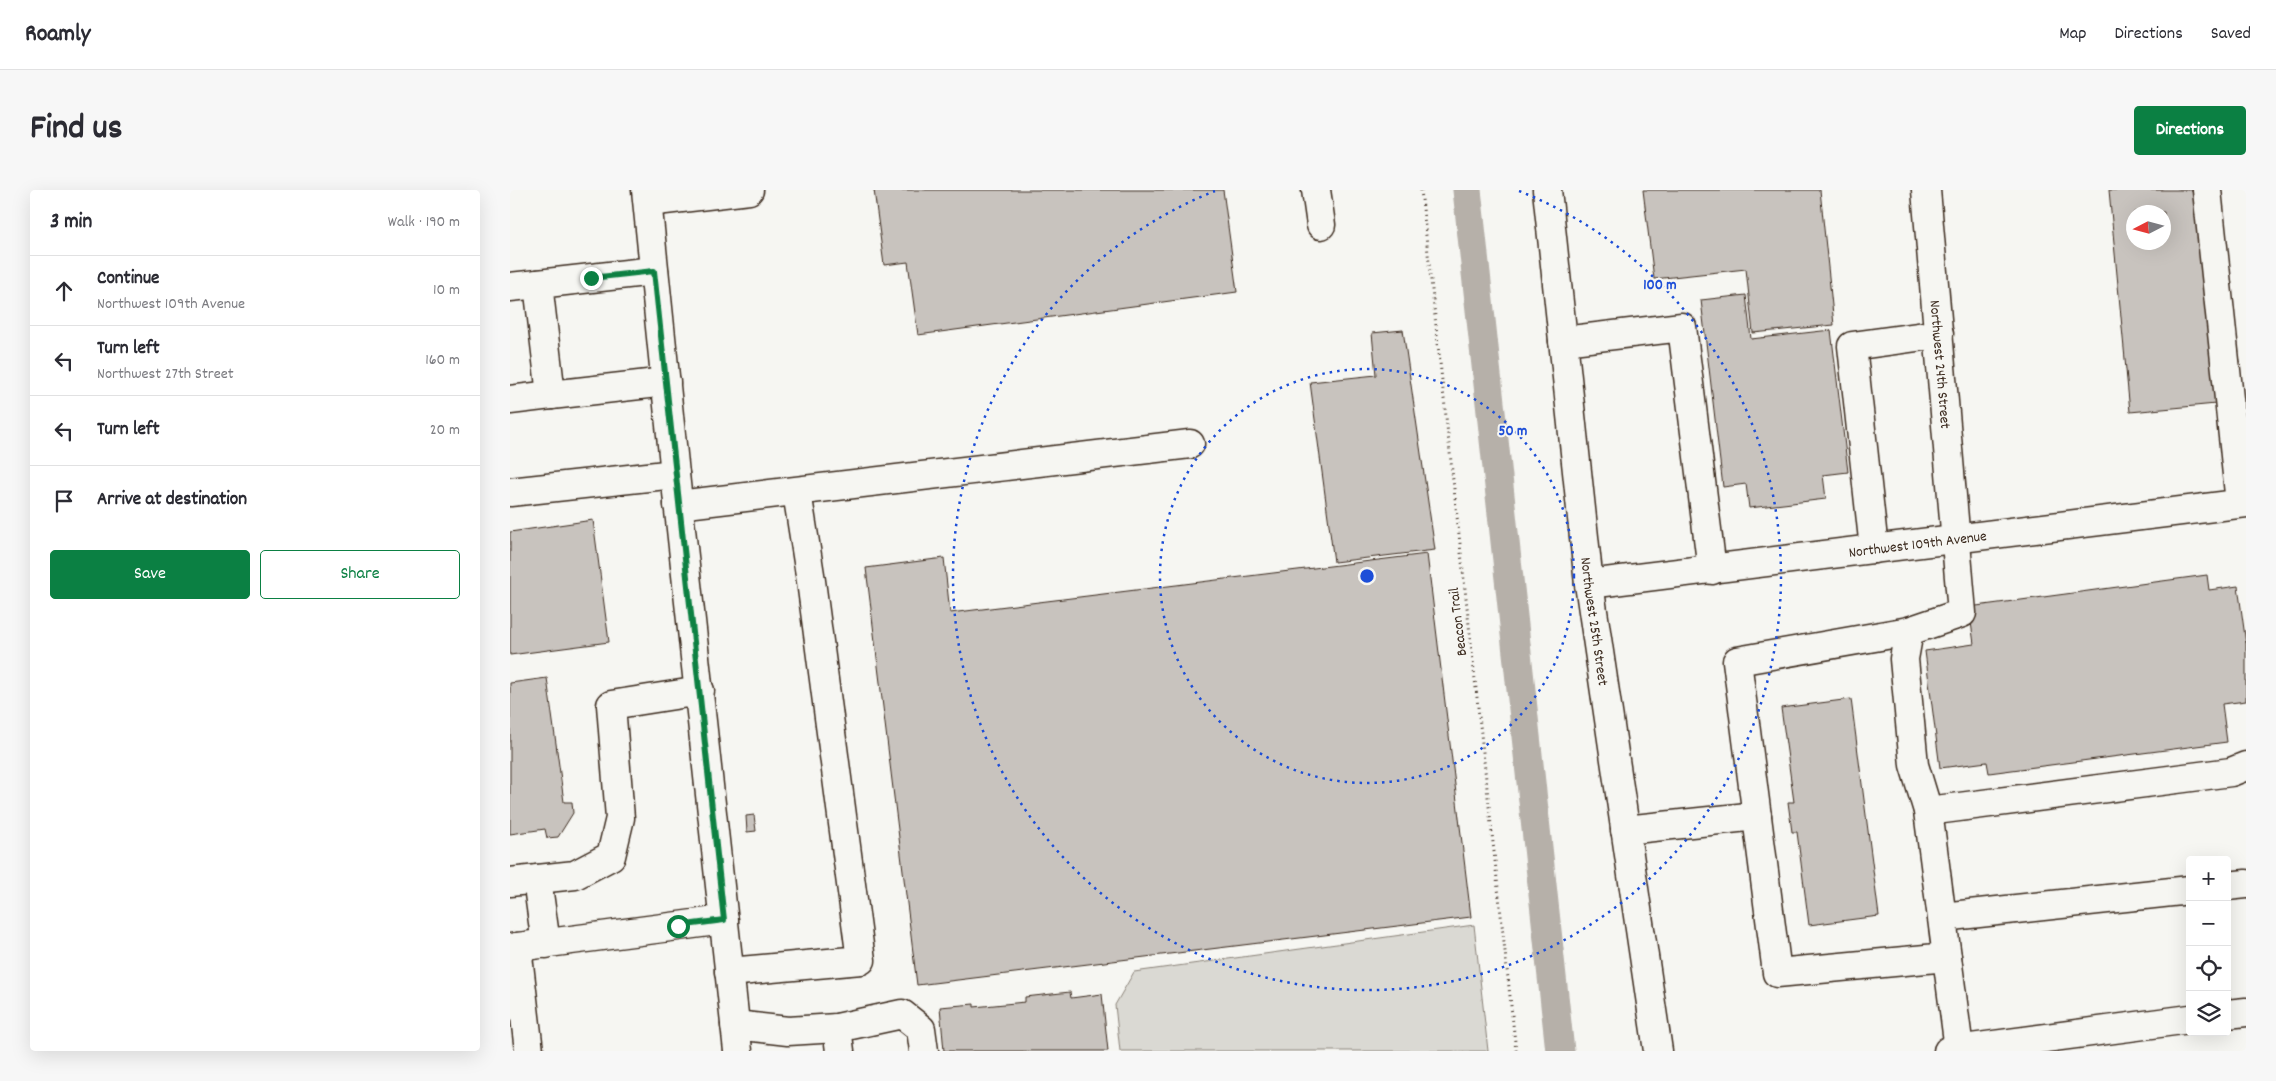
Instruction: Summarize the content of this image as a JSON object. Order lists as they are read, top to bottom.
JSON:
{
  "streets": {
    "street": ["Northwest 24th Street", "Northwest 109th Avenue", "Northwest 25th Street"],
    "path": ["Beacon Trail"]
  },
  "crossings": [
    ["Northwest 24th Street", "Northwest 109th Avenue"],
    ["Northwest 109th Avenue", "Northwest 25th Street"]
  ],
  "north": "left",
  "page": {
    "header": "Roamly",
    "nav": ["Map", "Directions", "Saved"],
    "title": "Find us",
    "buttons": [
      "Directions",
      ["Save", "Share"]
    ],
    "heading": ["3 min", "Walk · 190 m"],
    "list": [
      ["Continue", "Northwest 109th Avenue", "10 m"],
      ["Turn left", "Northwest 27th Street", "160 m"],
      ["Turn left", "20 m"],
      "Arrive at destination"
    ],
    "map_buttons": ["+", "−"]
  },
  "rings": ["100 m", "50 m"]
}
